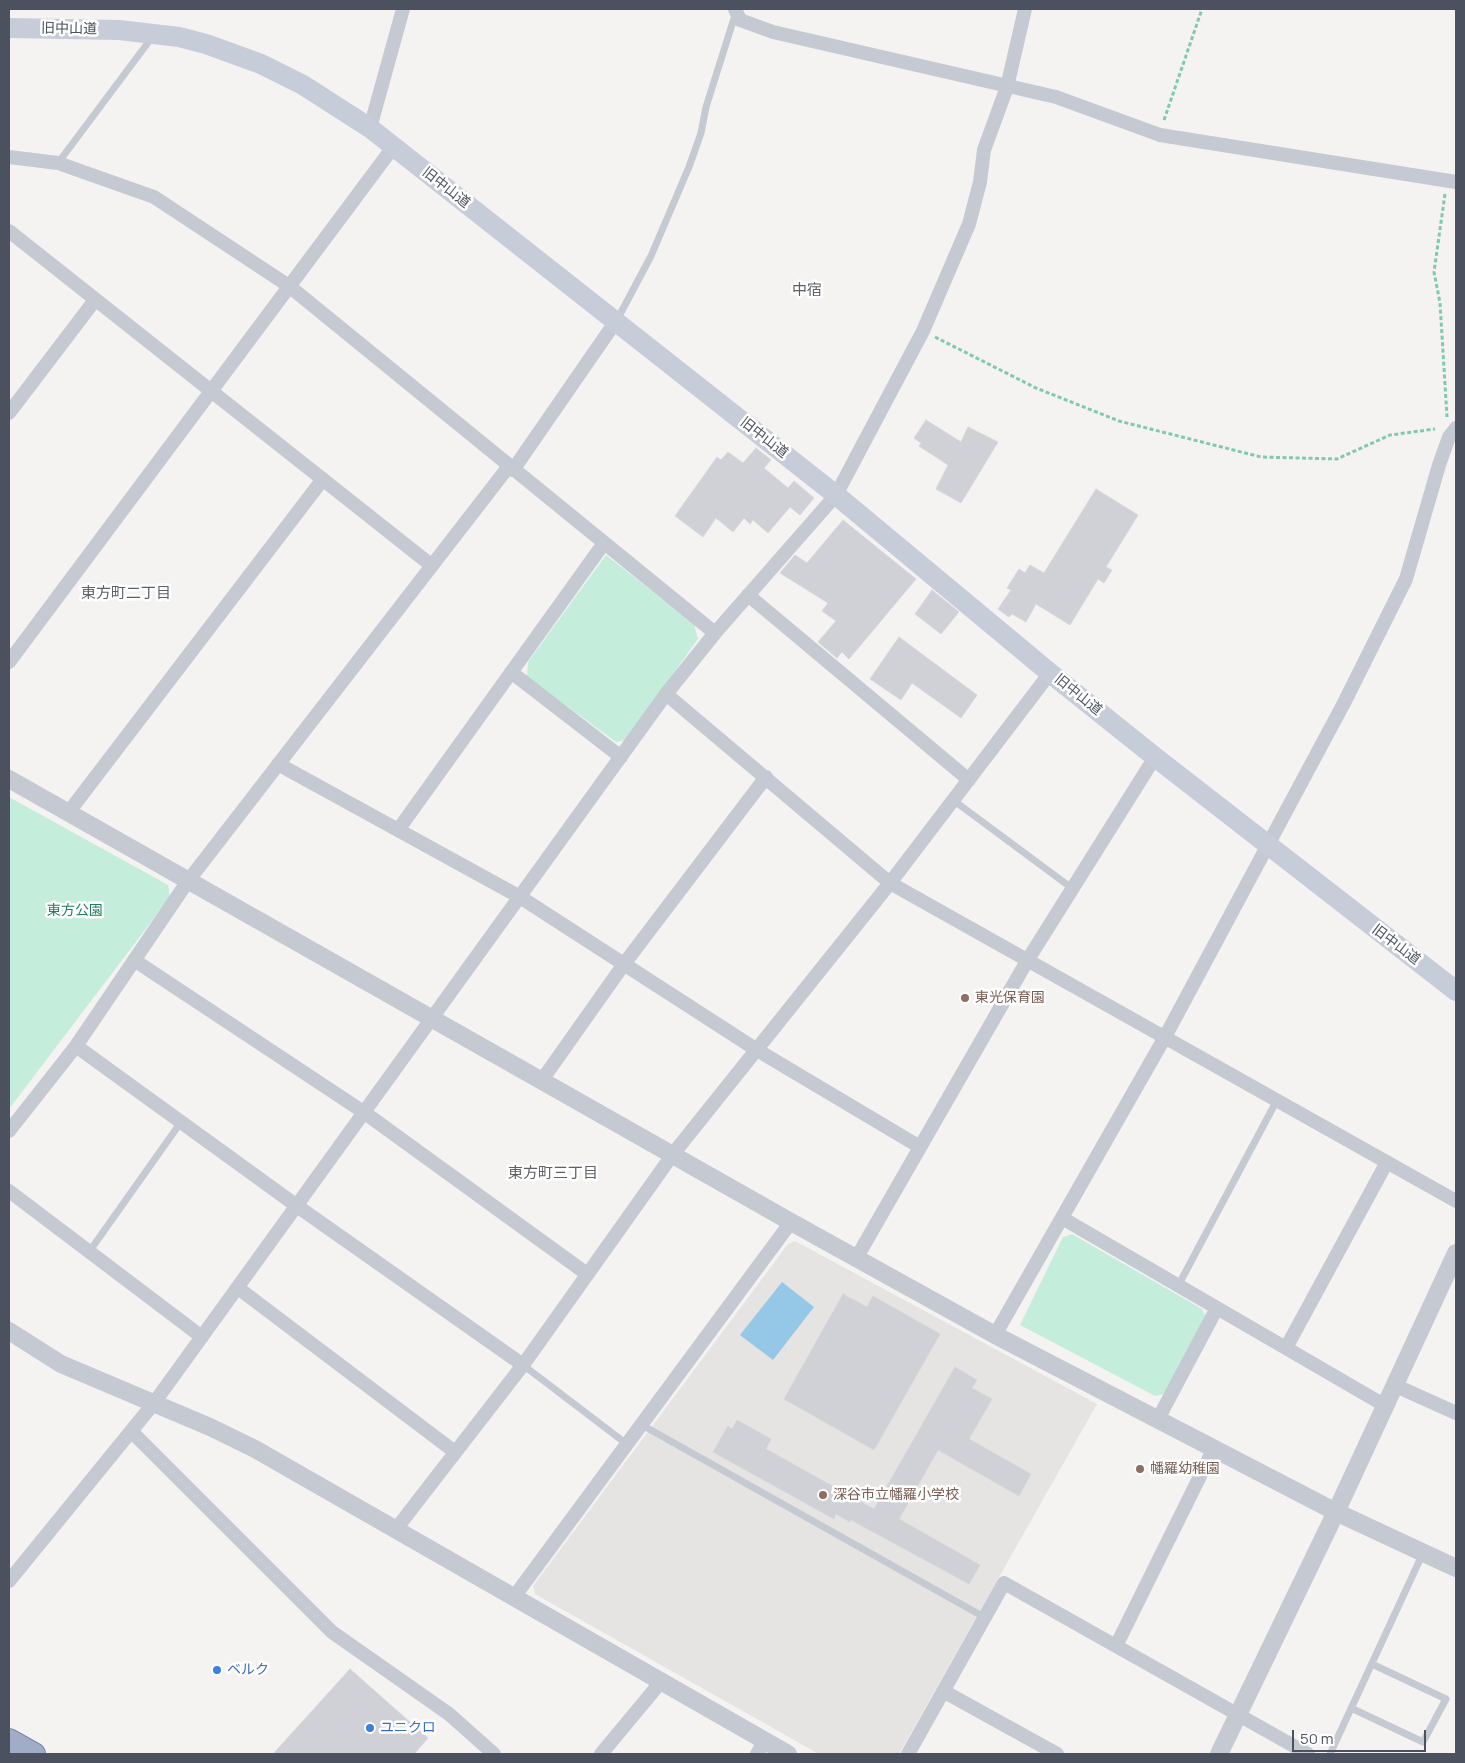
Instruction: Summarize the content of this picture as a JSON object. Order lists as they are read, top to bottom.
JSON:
{
  "streets": {
    "main road": ["旧中山道"]
  },
  "districts": ["中宿", "東方町二丁目", "東方町三丁目"],
  "parks": ["東方公園"],
  "places": [
    "東光保育園",
    "幡羅幼稚園",
    "深谷市立幡羅小学校",
    "ベルク",
    "ユニクロ"
  ],
  "scale_bar": "50 m"
}
